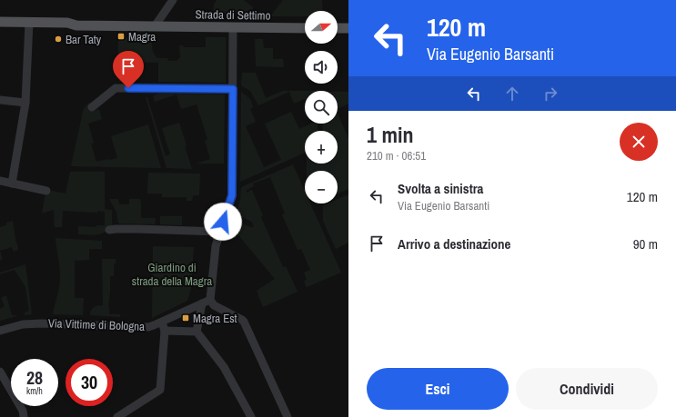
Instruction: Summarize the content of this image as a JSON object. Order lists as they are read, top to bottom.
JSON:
{
  "streets": {
    "main road": ["Strada di Settimo"],
    "street": ["Via Vittime di Bologna"]
  },
  "parks": ["Giardino di strada della Magra"],
  "places": {
    "transit": ["Magra", "Magra Est"],
    "other": ["Bar Taty"]
  },
  "north": "right",
  "page": {
    "turn": ["120 m", "Via Eugenio Barsanti"],
    "map_buttons": ["+", "−"],
    "heading": ["1 min", "210 m · 06:51"],
    "list": [
      {
        "name": "Svolta a sinistra",
        "note": "Via Eugenio Barsanti",
        "value": "120 m"
      },
      {
        "name": "Arrivo a destinazione",
        "value": "90 m"
      }
    ],
    "speed": "28 km/h",
    "limit": "30",
    "buttons": ["Esci", "Condividi"]
  }
}
